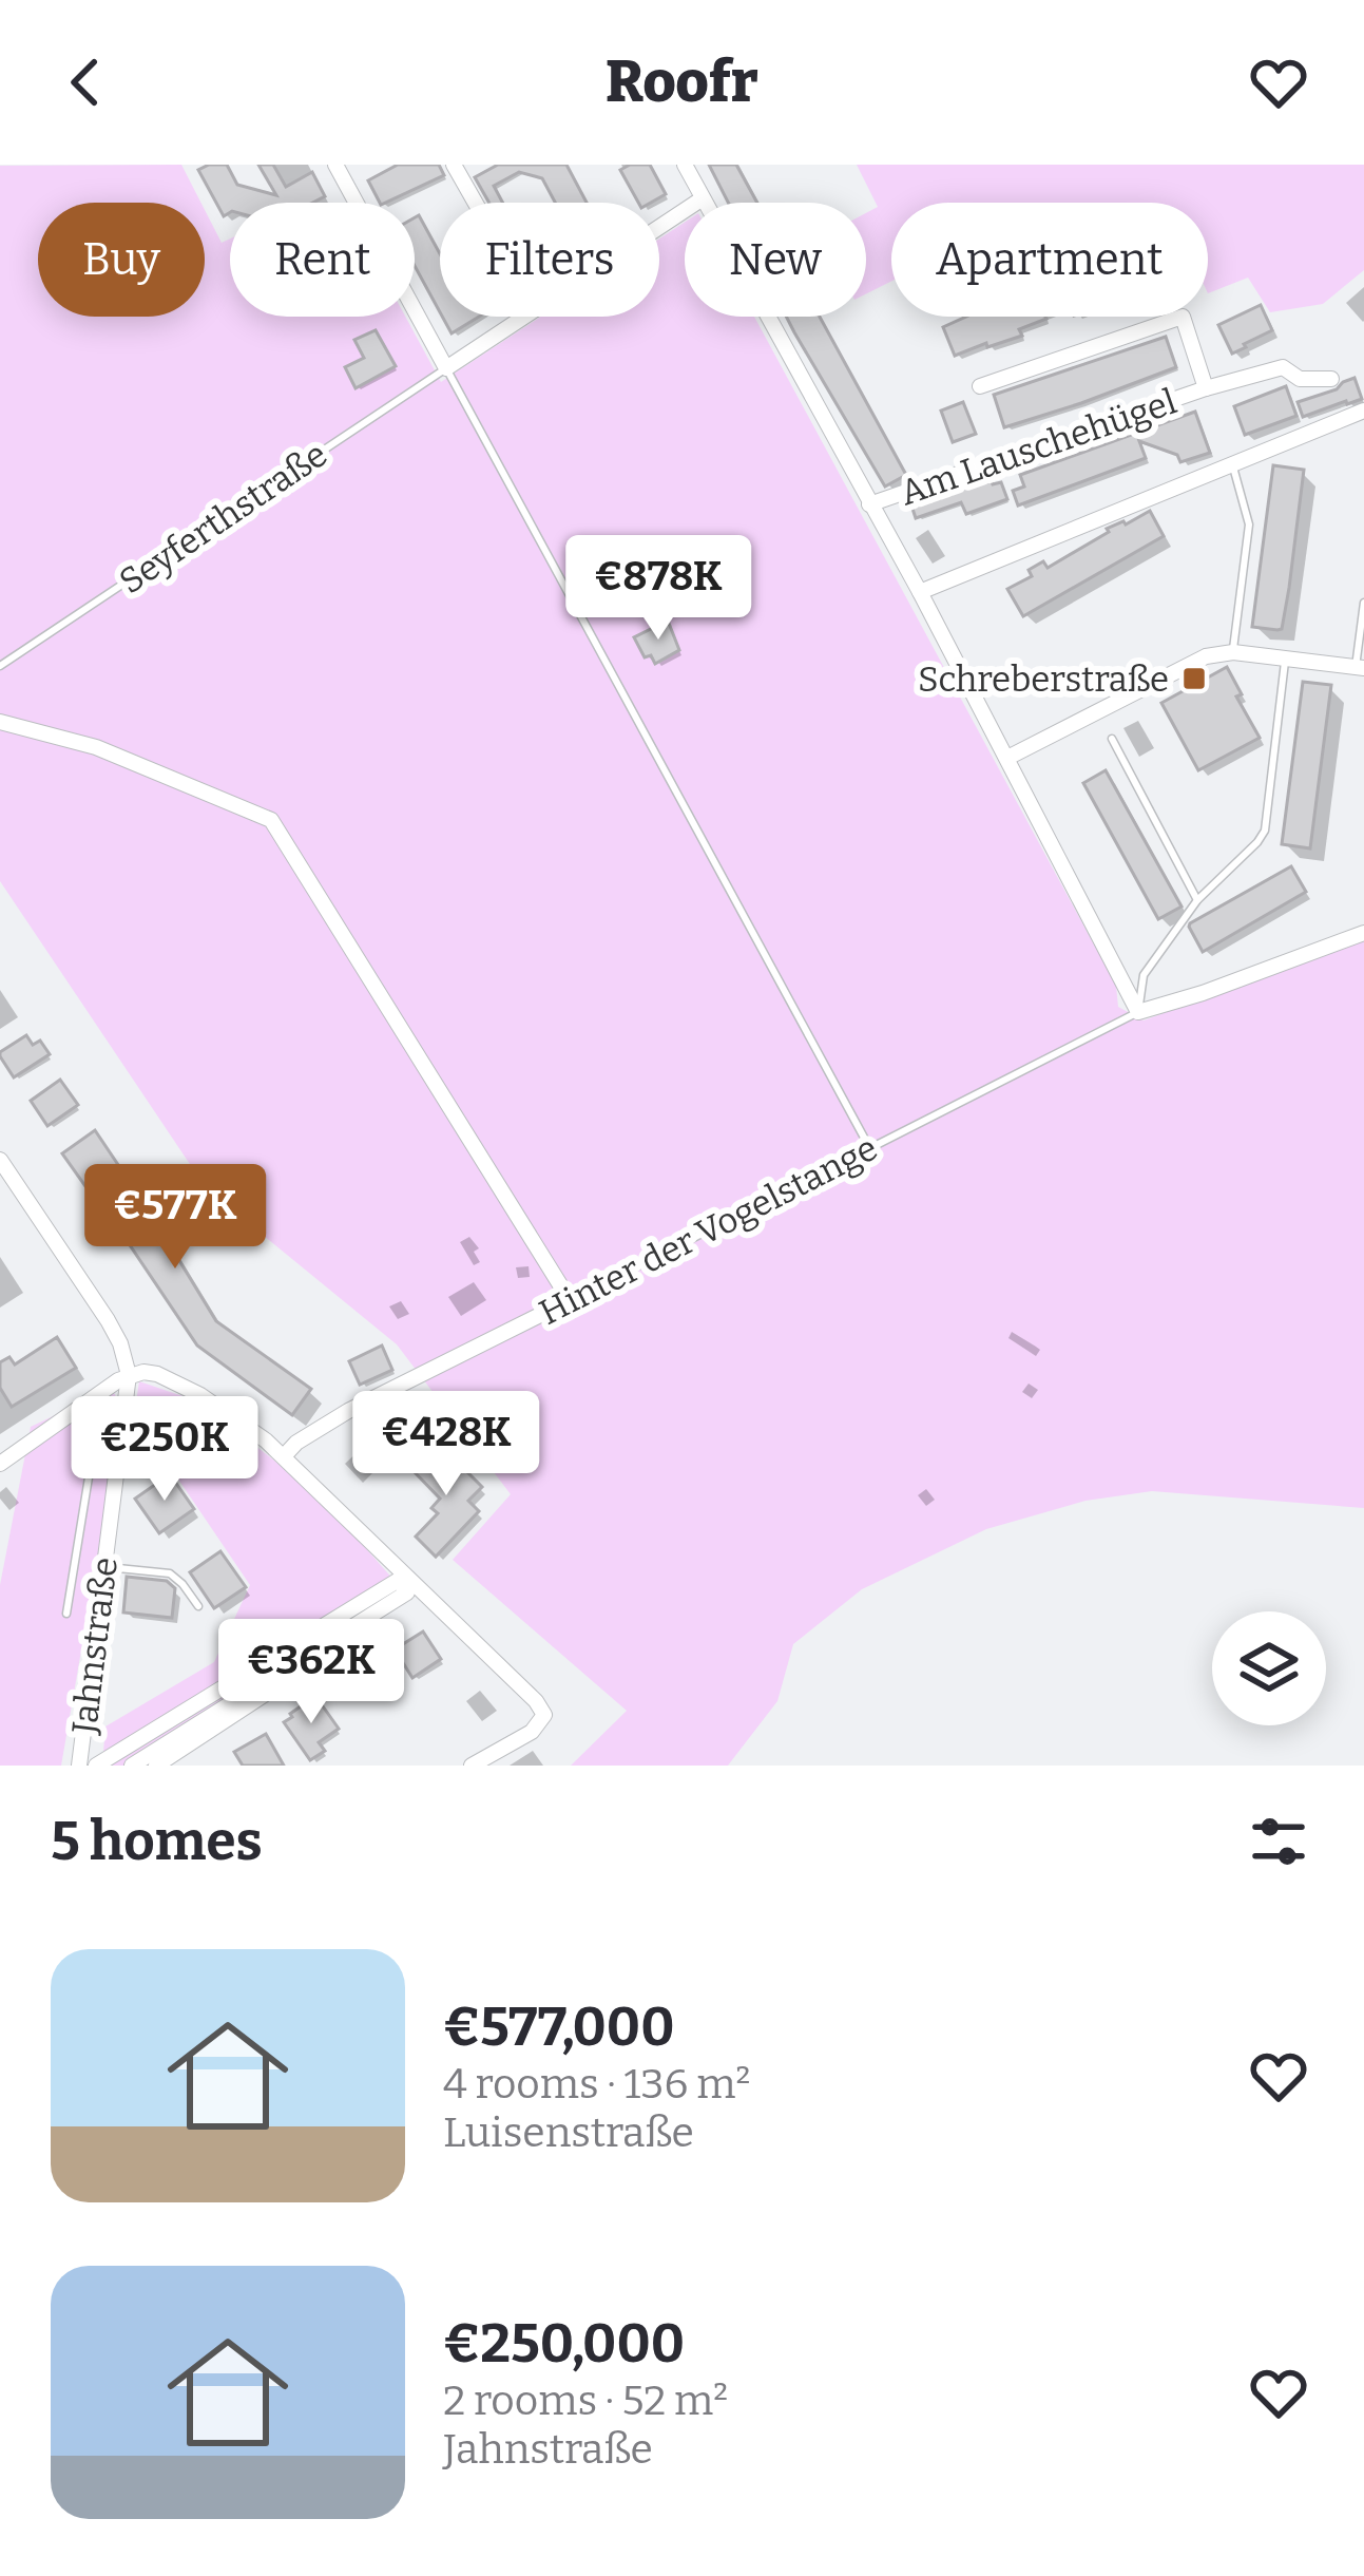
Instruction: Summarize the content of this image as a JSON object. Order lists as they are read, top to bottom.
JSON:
{
  "streets": {
    "street": [
      "Am Lauschehügel",
      "Seyferthstraße",
      "Hinter der Vogelstange",
      "Jahnstraße"
    ]
  },
  "places": {
    "transit": ["Schreberstraße"]
  },
  "page": {
    "header": "Roofr",
    "chip": [
      "Buy",
      "Rent",
      "Filters",
      "New",
      "Apartment"
    ],
    "price": [
      "€878K",
      "€577K",
      "€428K",
      "€250K",
      "€362K"
    ],
    "heading": "5 homes",
    "list": [
      {
        "name": "€577,000",
        "note": "4 rooms · 136 m² · Luisenstraße"
      },
      {
        "name": "€250,000",
        "note": "2 rooms · 52 m² · Jahnstraße"
      }
    ]
  }
}
